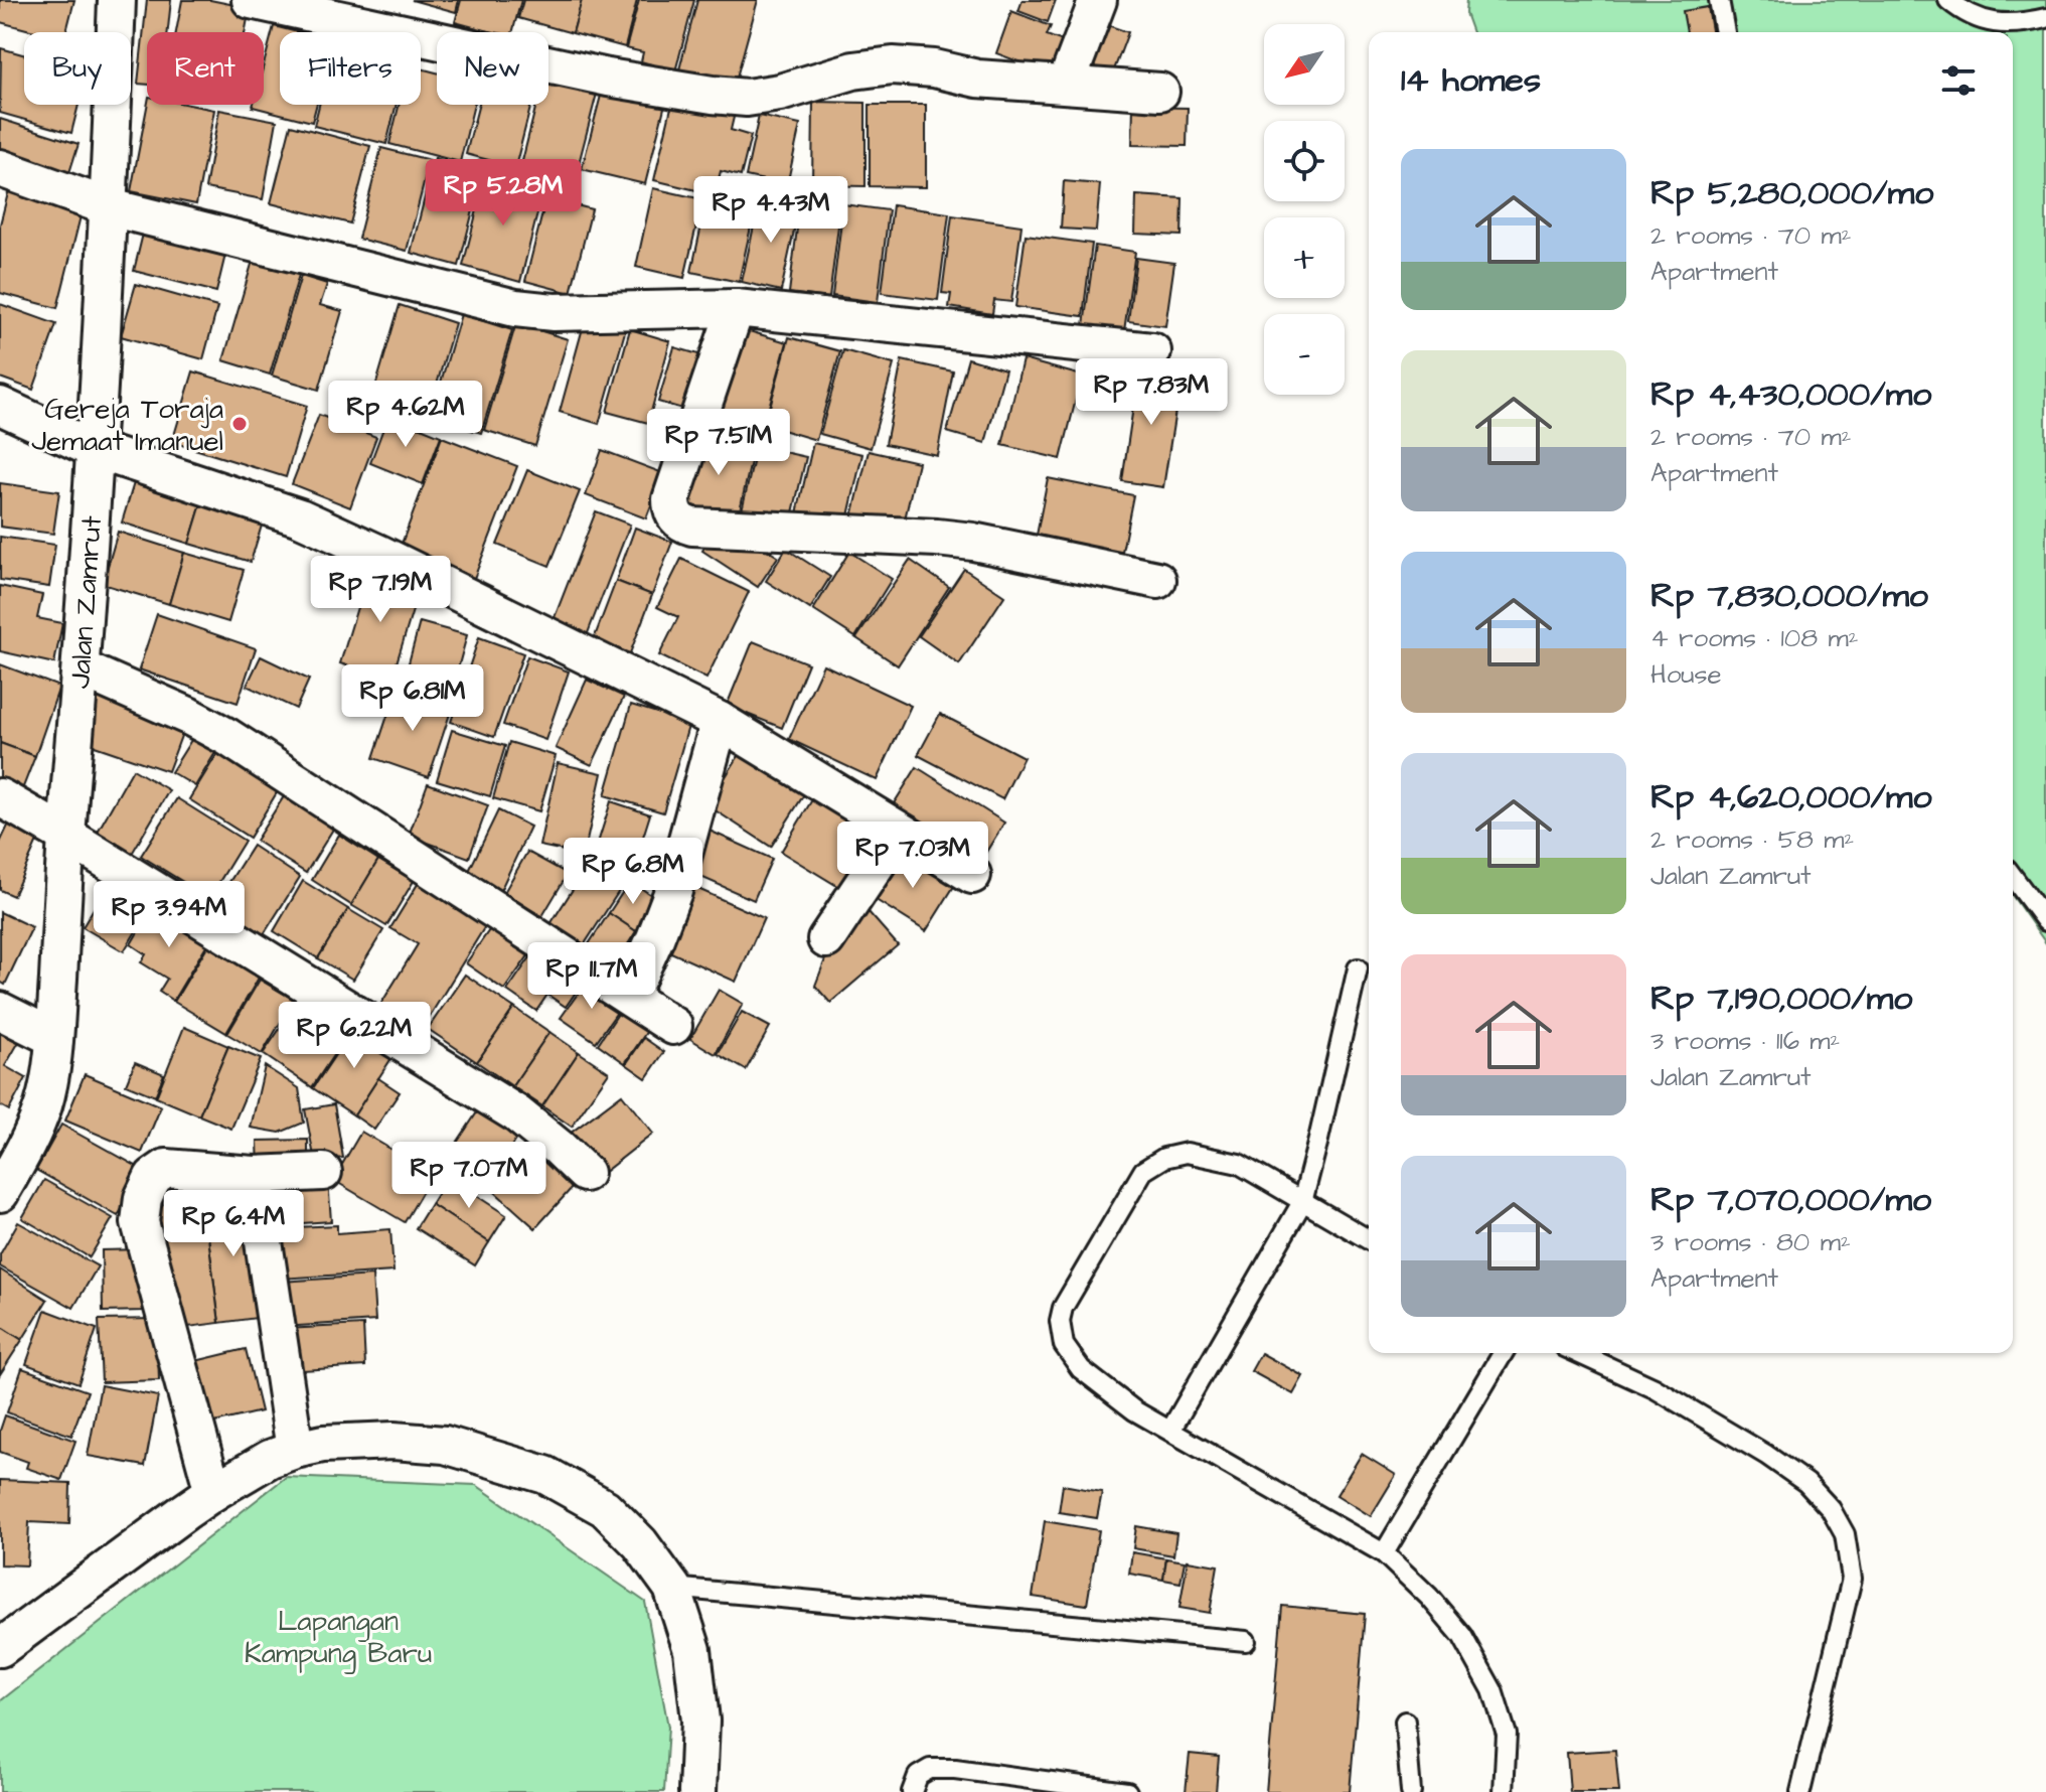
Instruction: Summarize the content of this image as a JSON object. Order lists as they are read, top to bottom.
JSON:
{
  "streets": {
    "street": ["Jalan Zamrut"]
  },
  "parks": ["Lapangan Kampung Baru"],
  "places": ["Gereja Toraja Jemaat Imanuel"],
  "north": "bottom left",
  "page": {
    "map_buttons": ["+", "−"],
    "chip": [
      "Buy",
      "Rent",
      "Filters",
      "New"
    ],
    "heading": "14 homes",
    "list": [
      {
        "name": "Rp 5,280,000/mo",
        "note": "2 rooms · 70 m² · Apartment"
      },
      {
        "name": "Rp 4,430,000/mo",
        "note": "2 rooms · 70 m² · Apartment"
      },
      {
        "name": "Rp 7,830,000/mo",
        "note": "4 rooms · 108 m² · House"
      },
      {
        "name": "Rp 4,620,000/mo",
        "note": "2 rooms · 58 m² · Jalan Zamrut"
      },
      {
        "name": "Rp 7,190,000/mo",
        "note": "3 rooms · 116 m² · Jalan Zamrut"
      },
      {
        "name": "Rp 7,070,000/mo",
        "note": "3 rooms · 80 m² · Apartment"
      }
    ],
    "price": [
      "Rp 5.28M",
      "Rp 4.43M",
      "Rp 7.83M",
      "Rp 4.62M",
      "Rp 7.51M",
      "Rp 7.19M",
      "Rp 6.81M",
      "Rp 7.03M",
      "Rp 6.8M",
      "Rp 3.94M",
      "Rp 11.7M",
      "Rp 6.22M",
      "Rp 7.07M",
      "Rp 6.4M"
    ]
  }
}
